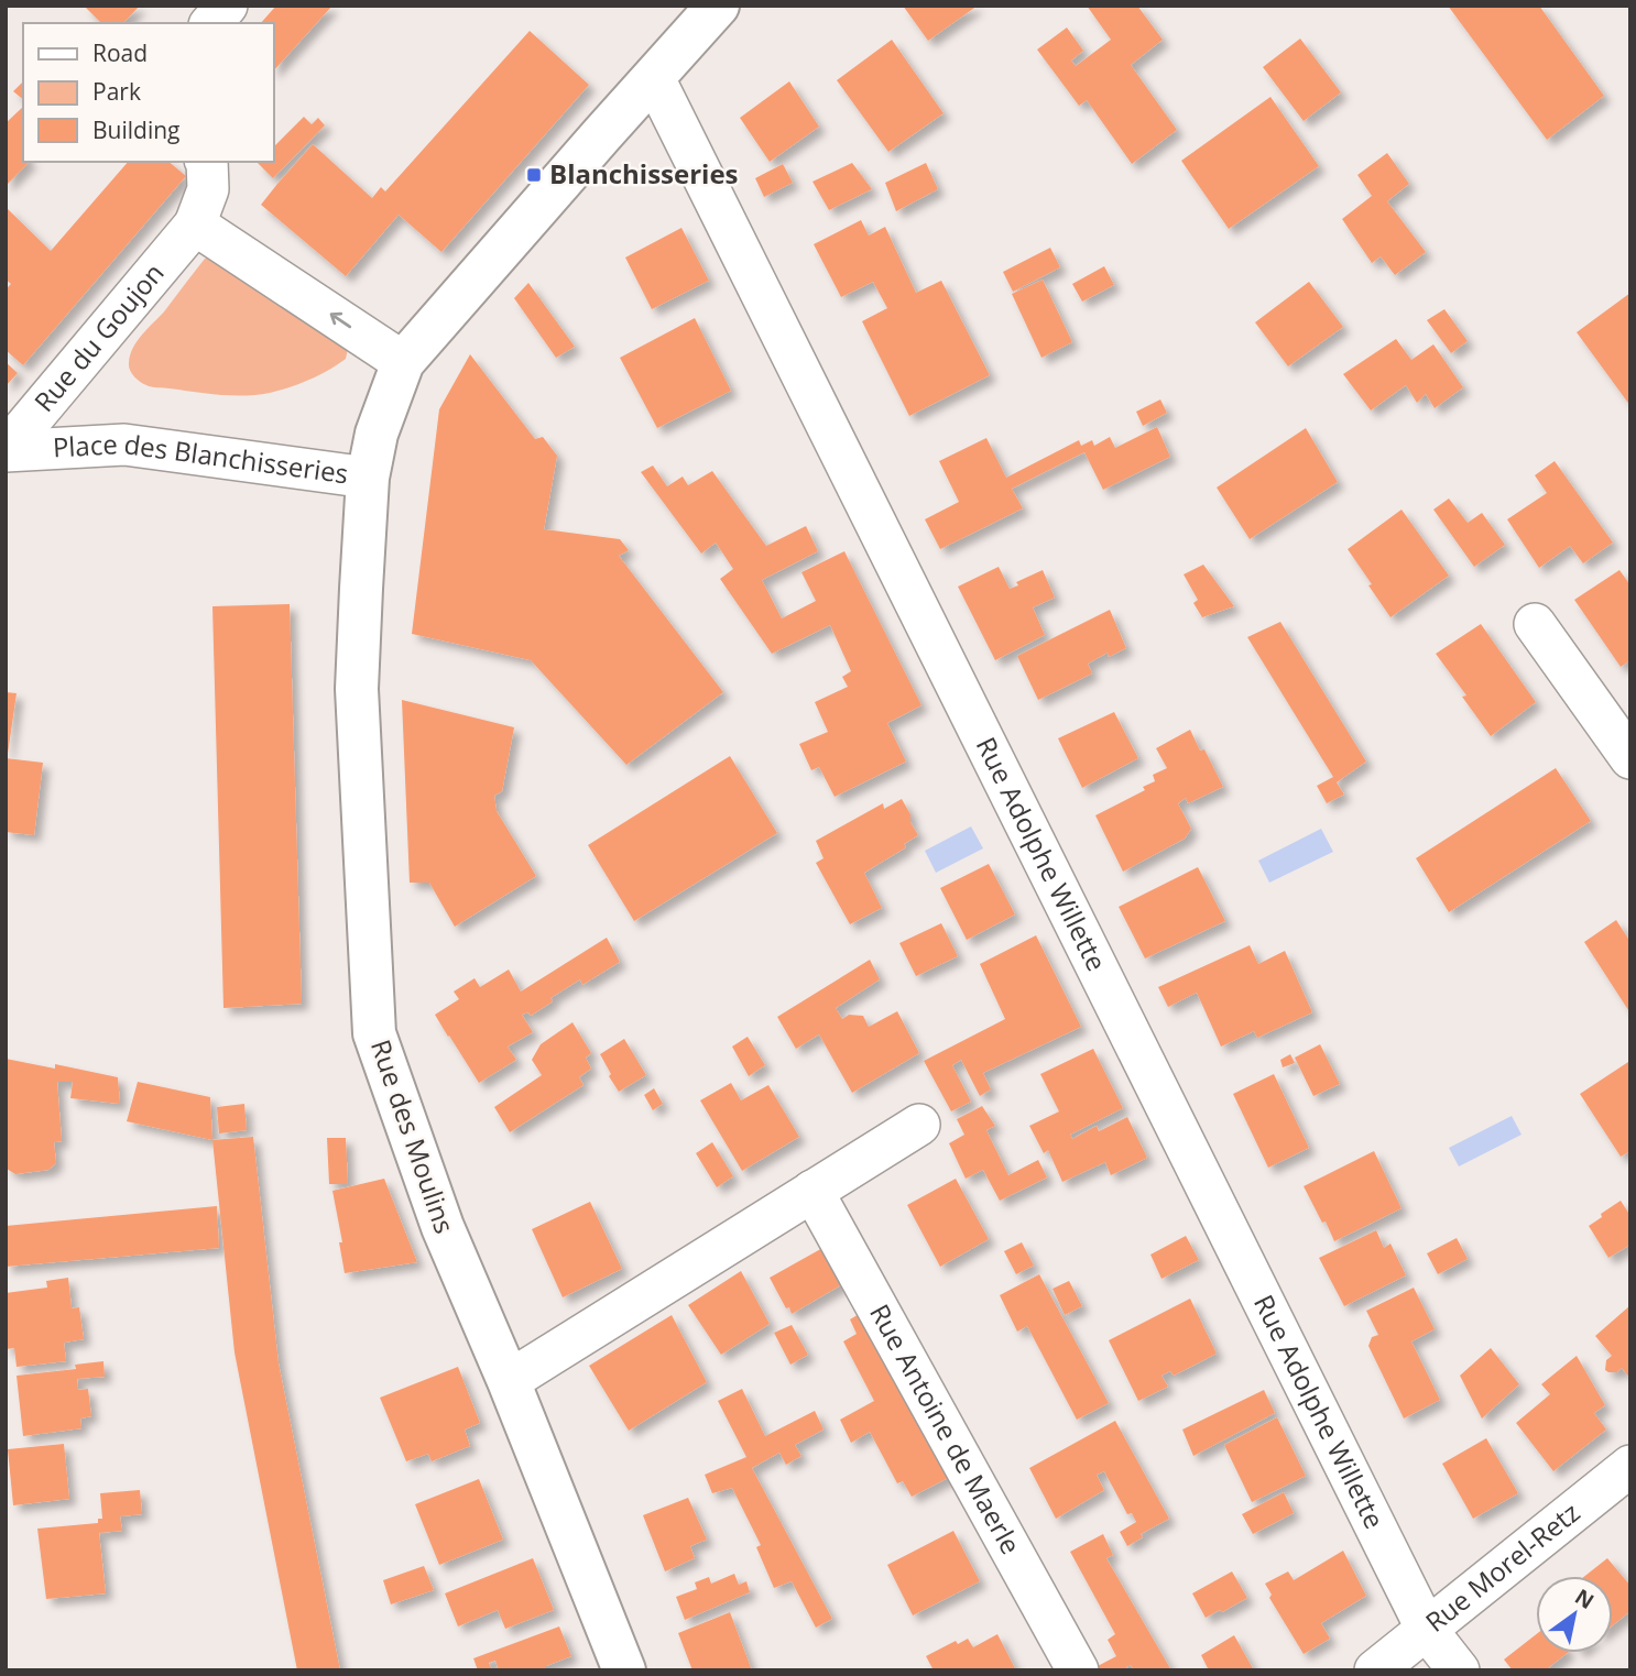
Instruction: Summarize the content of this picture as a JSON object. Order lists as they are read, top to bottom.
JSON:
{
  "streets": {
    "street": [
      "Rue du Goujon",
      "Place des Blanchisseries",
      "Rue Adolphe Willette",
      "Rue des Moulins",
      "Rue Antoine de Maerle",
      "Rue Morel-Retz"
    ]
  },
  "crossings": [
    ["Rue du Goujon", "Place des Blanchisseries"],
    ["Place des Blanchisseries", "Rue des Moulins"],
    ["Rue Adolphe Willette", "Rue Morel-Retz"]
  ],
  "places": {
    "transit": ["Blanchisseries"]
  },
  "legend": ["Road", "Park", "Building"],
  "north": "top right"
}
